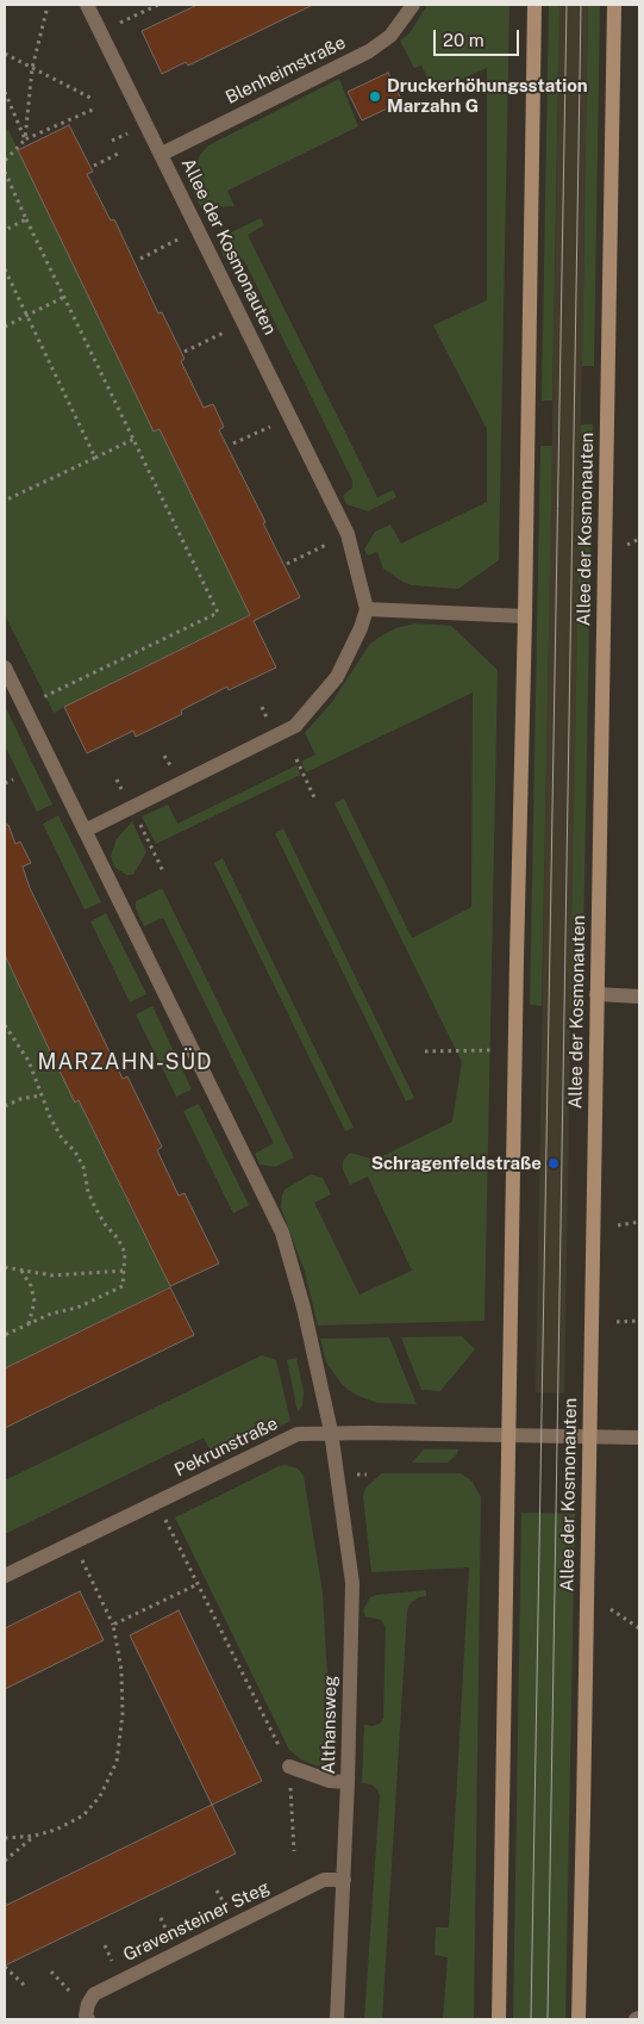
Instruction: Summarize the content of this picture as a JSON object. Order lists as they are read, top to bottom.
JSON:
{
  "streets": {
    "main road": ["Allee der Kosmonauten"],
    "street": [
      "Blenheimstraße",
      "Pekrunstraße",
      "Althansweg",
      "Gravensteiner Steg"
    ]
  },
  "crossings": [
    ["Blenheimstraße", "Allee der Kosmonauten"],
    ["Allee der Kosmonauten", "Pekrunstraße"],
    ["Pekrunstraße", "Althansweg"],
    ["Althansweg", "Gravensteiner Steg"]
  ],
  "districts": ["MARZAHN-SÜD"],
  "places": ["Druckerhöhungsstation Marzahn G", "Schragenfeldstraße"],
  "scale_bar": "20 m"
}
